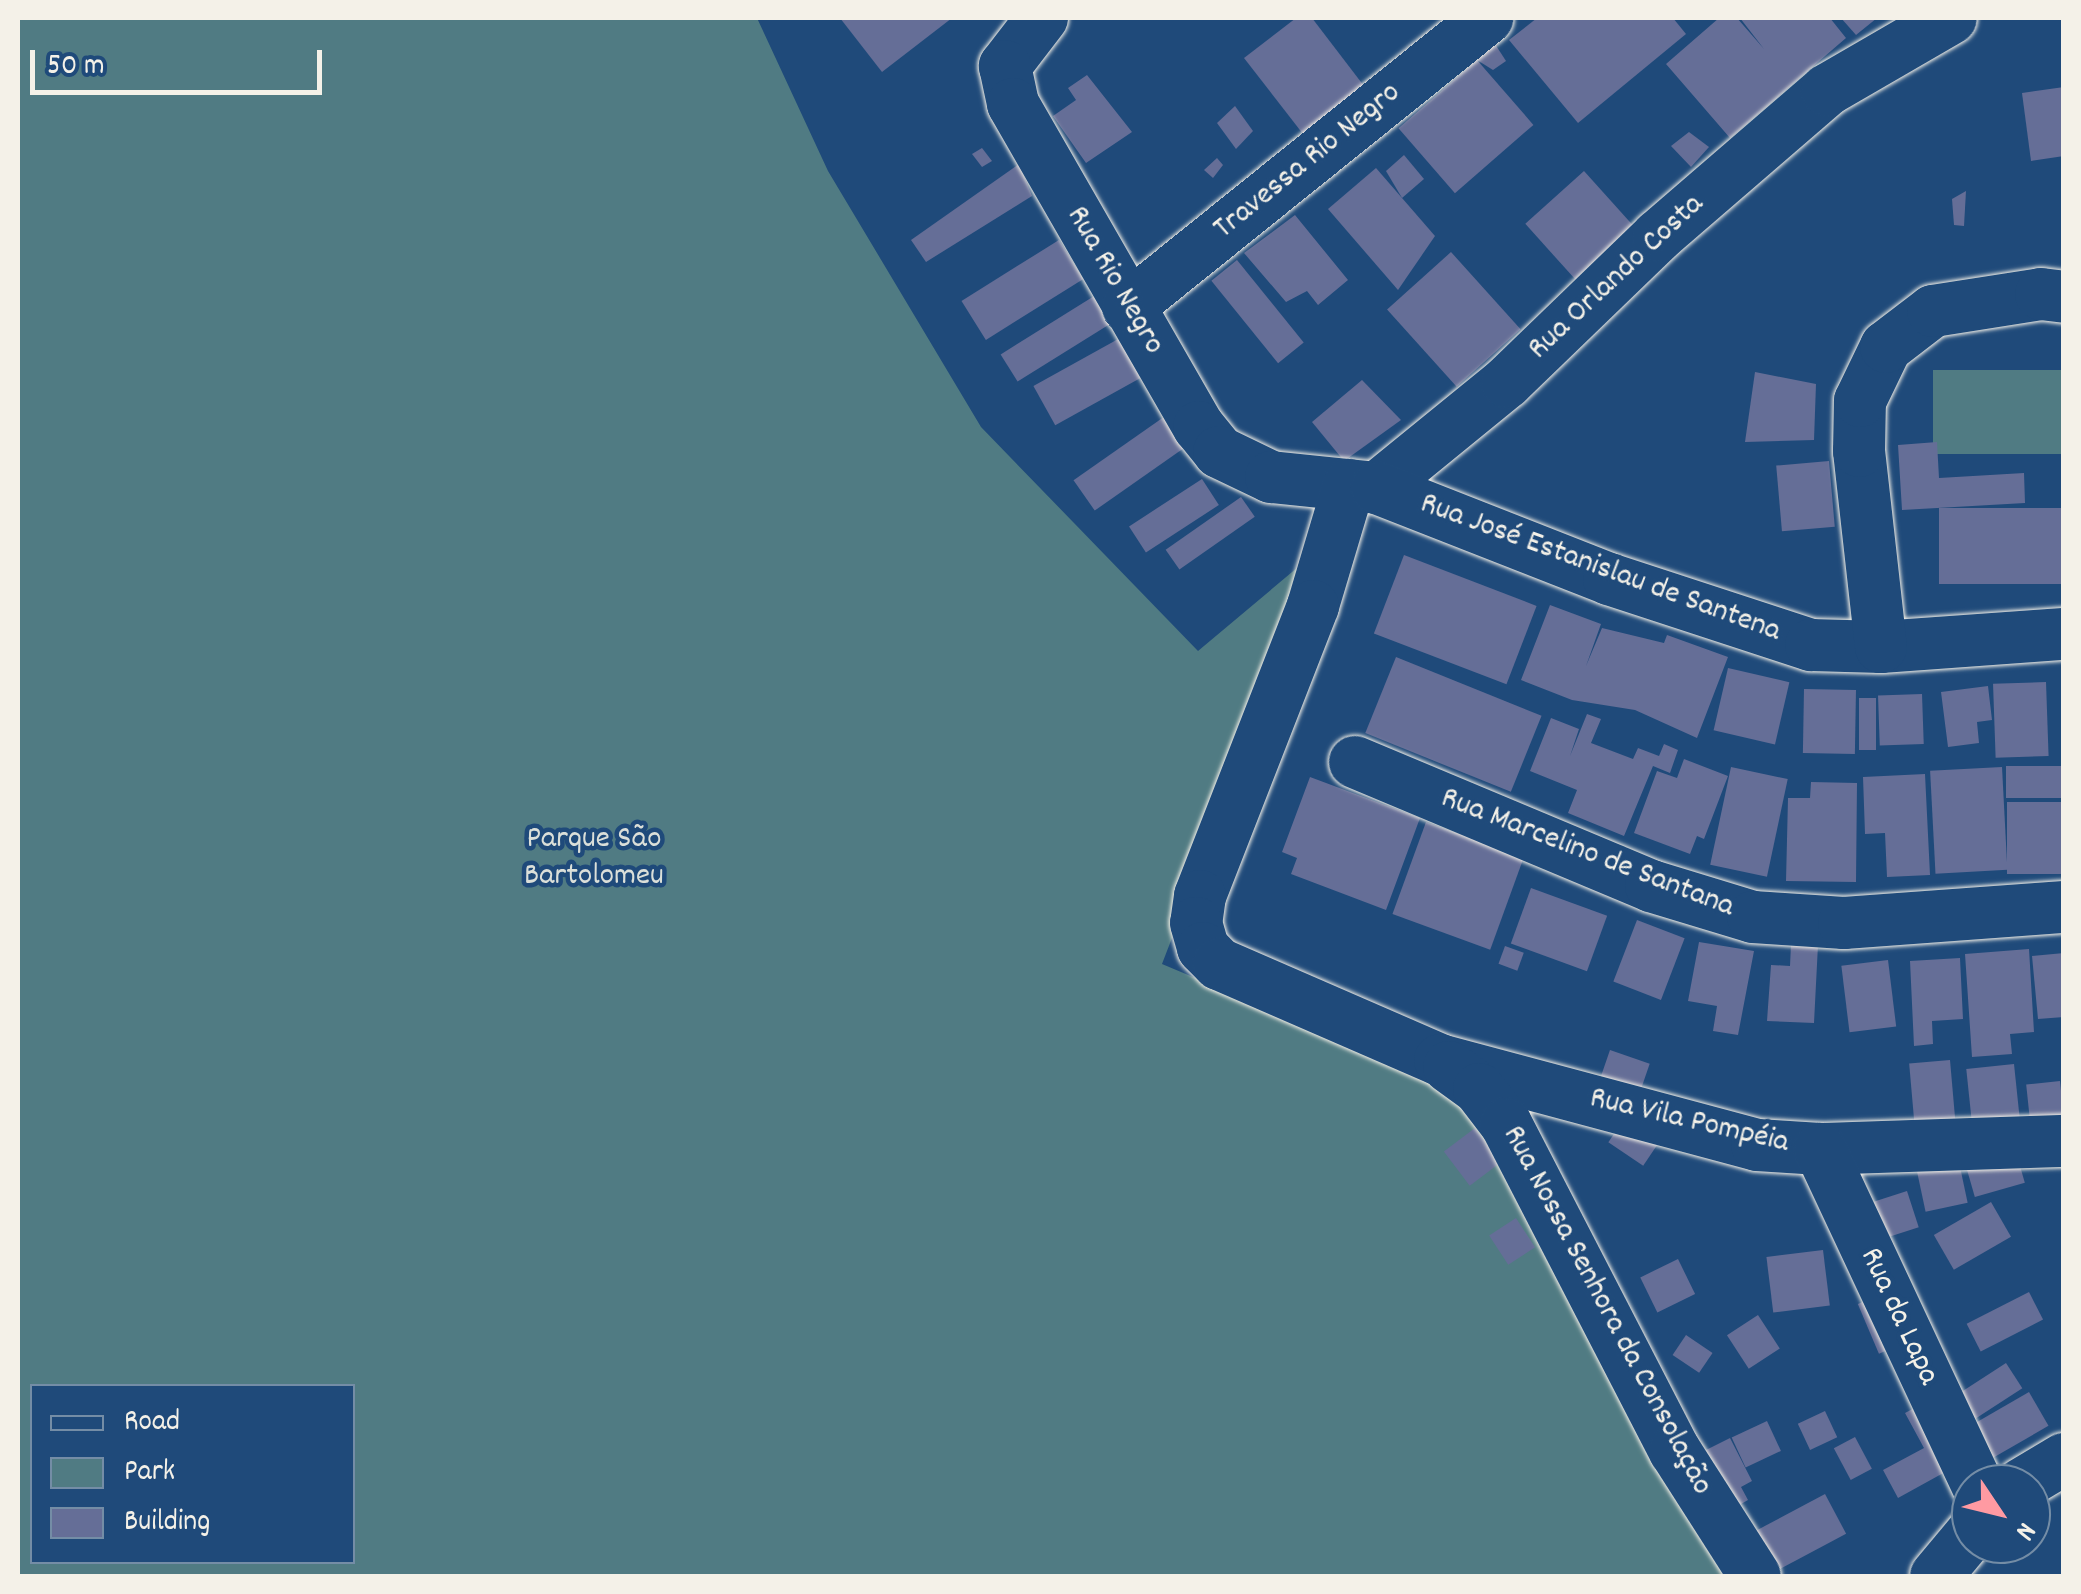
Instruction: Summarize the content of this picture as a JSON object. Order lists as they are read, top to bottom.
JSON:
{
  "streets": {
    "street": [
      "Travessa Rio Negro",
      "Rua Orlando Costa",
      "Rua Rio Negro",
      "Rua José Estanislau de Santena",
      "Rua Marcelino de Santana",
      "Rua Vila Pompéia",
      "Rua Nossa Senhora da Consolação",
      "Rua da Lapa"
    ]
  },
  "crossings": [
    ["Travessa Rio Negro", "Rua Rio Negro"],
    ["Rua Orlando Costa", "Rua Rio Negro"],
    ["Rua Orlando Costa", "Rua José Estanislau de Santena"],
    ["Rua Rio Negro", "Rua José Estanislau de Santena"],
    ["Rua Vila Pompéia", "Rua Nossa Senhora da Consolação"],
    ["Rua Vila Pompéia", "Rua da Lapa"]
  ],
  "parks": ["Parque São Bartolomeu"],
  "legend": ["Road", "Park", "Building"],
  "scale_bar": "50 m",
  "north": "bottom right"
}
